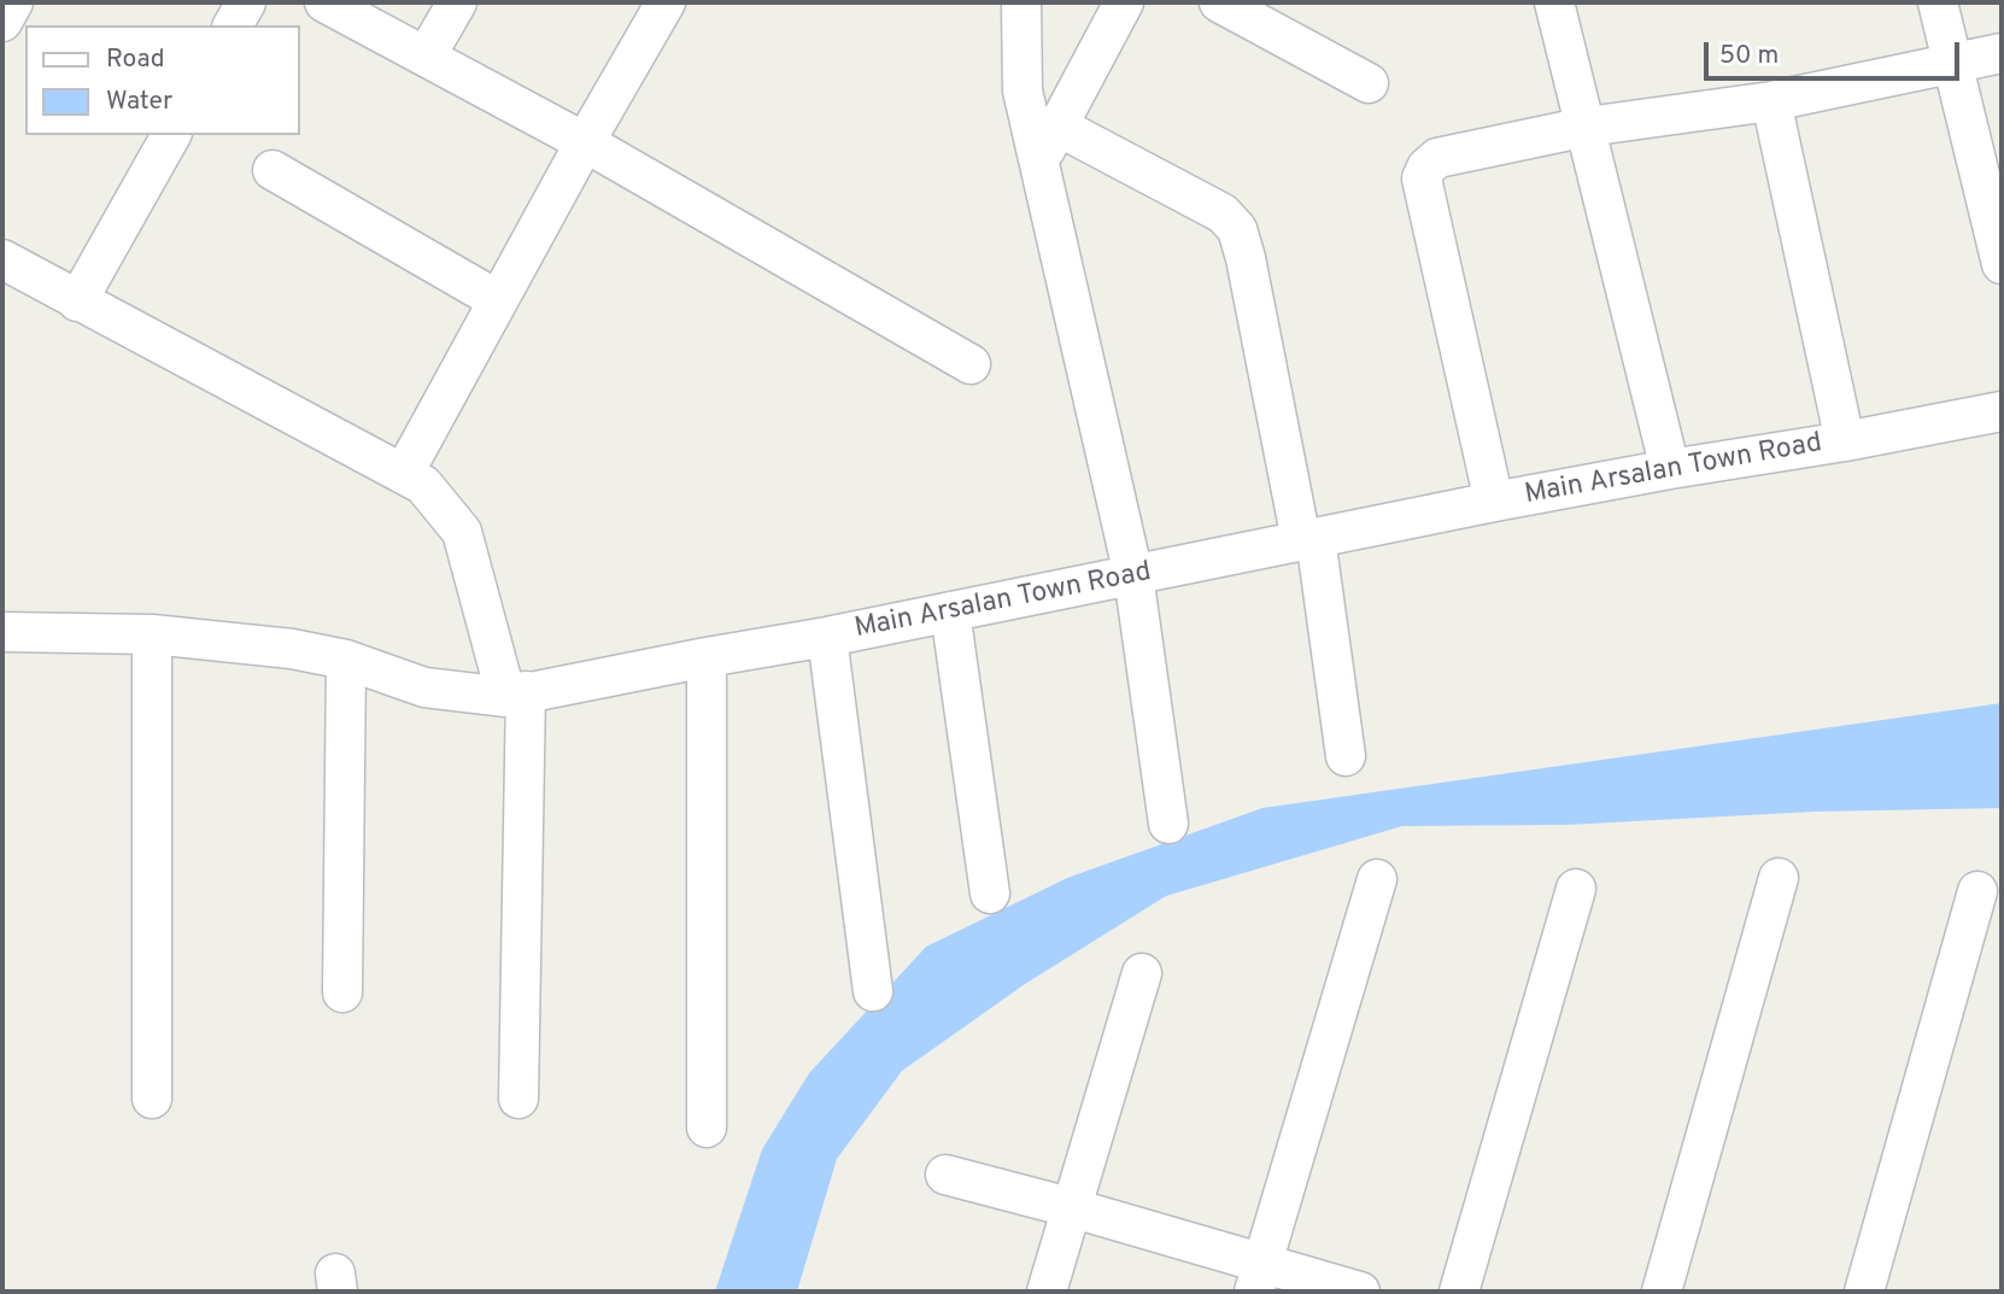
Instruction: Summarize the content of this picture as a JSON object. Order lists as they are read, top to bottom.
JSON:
{
  "streets": {
    "street": ["Main Arsalan Town Road"]
  },
  "legend": ["Road", "Water"],
  "scale_bar": "50 m"
}
